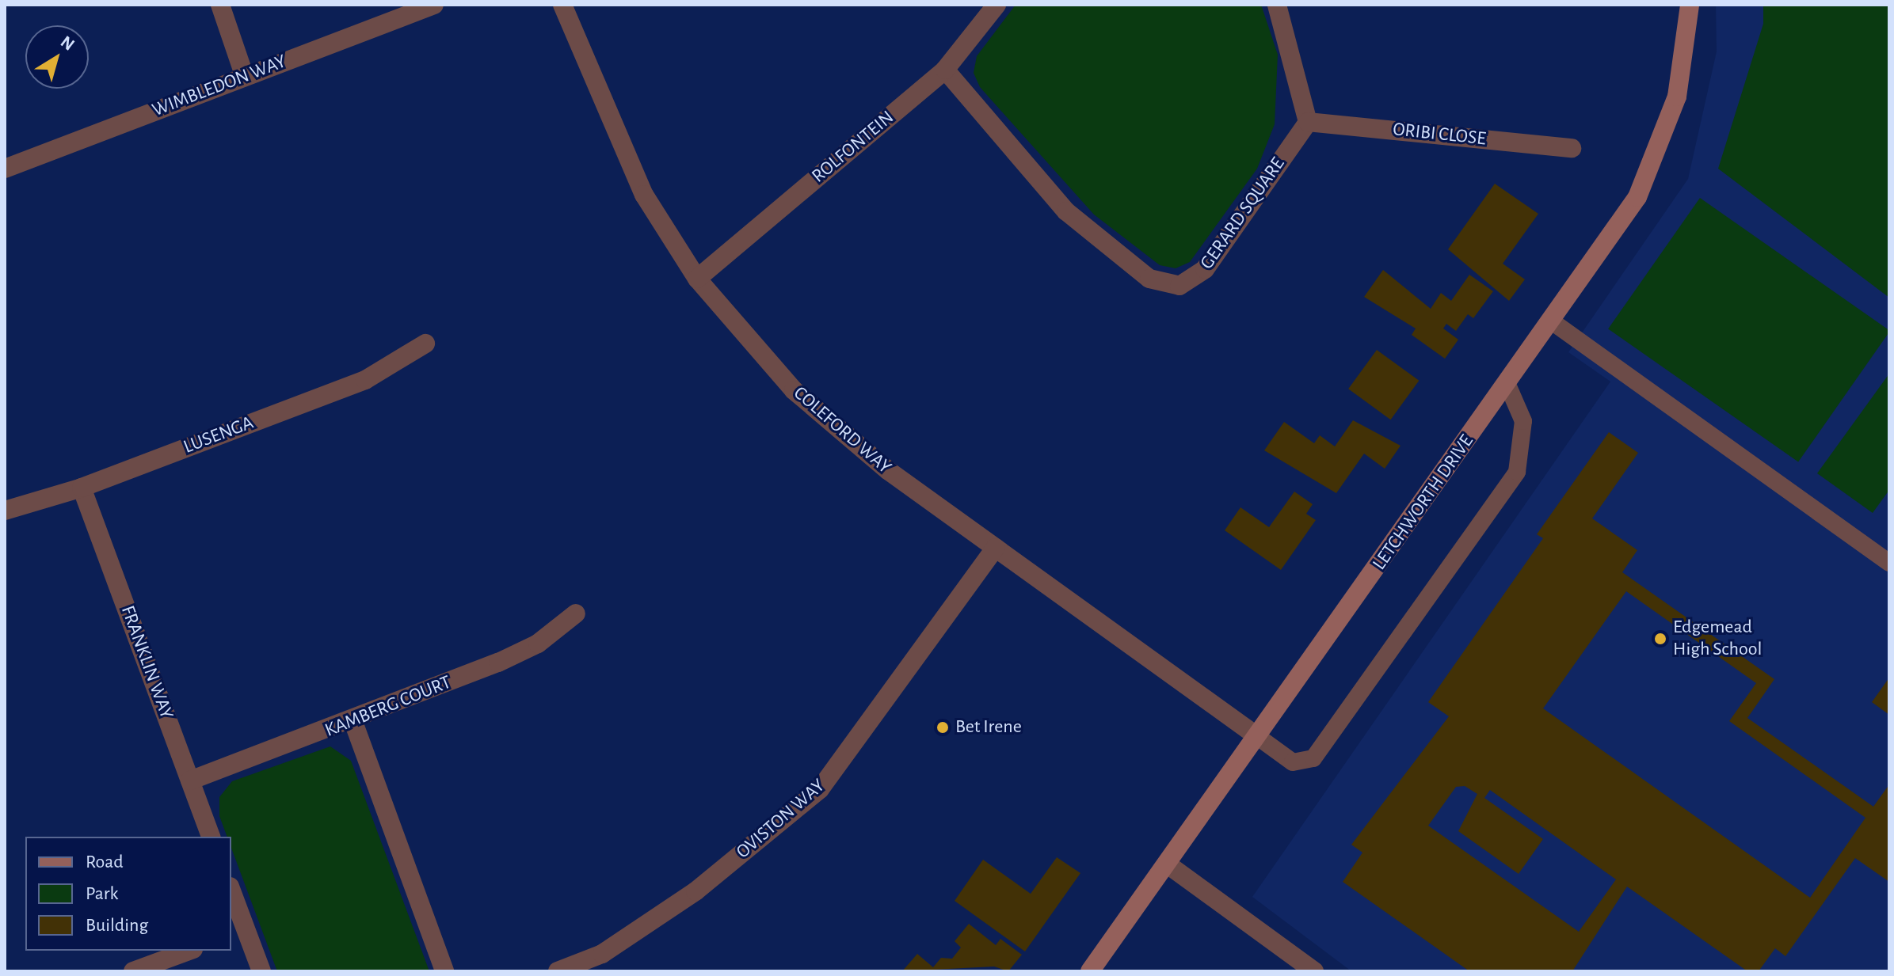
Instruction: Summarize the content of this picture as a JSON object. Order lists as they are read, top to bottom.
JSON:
{
  "streets": {
    "street": [
      "WIMBLEDON WAY",
      "ORIBI CLOSE",
      "ROLFONTEIN",
      "GERARD SQUARE",
      "COLEFORD WAY",
      "LUSENGA",
      "LETCHWORTH DRIVE",
      "FRANKLIN WAY",
      "KAMBERG COURT",
      "OVISTON WAY"
    ]
  },
  "crossings": [
    ["ORIBI CLOSE", "GERARD SQUARE"],
    ["ROLFONTEIN", "GERARD SQUARE"],
    ["ROLFONTEIN", "COLEFORD WAY"],
    ["COLEFORD WAY", "LETCHWORTH DRIVE"],
    ["COLEFORD WAY", "OVISTON WAY"],
    ["LUSENGA", "FRANKLIN WAY"],
    ["FRANKLIN WAY", "KAMBERG COURT"]
  ],
  "places": ["Edgemead High School", "Bet Irene"],
  "legend": ["Road", "Park", "Building"],
  "north": "top right"
}
